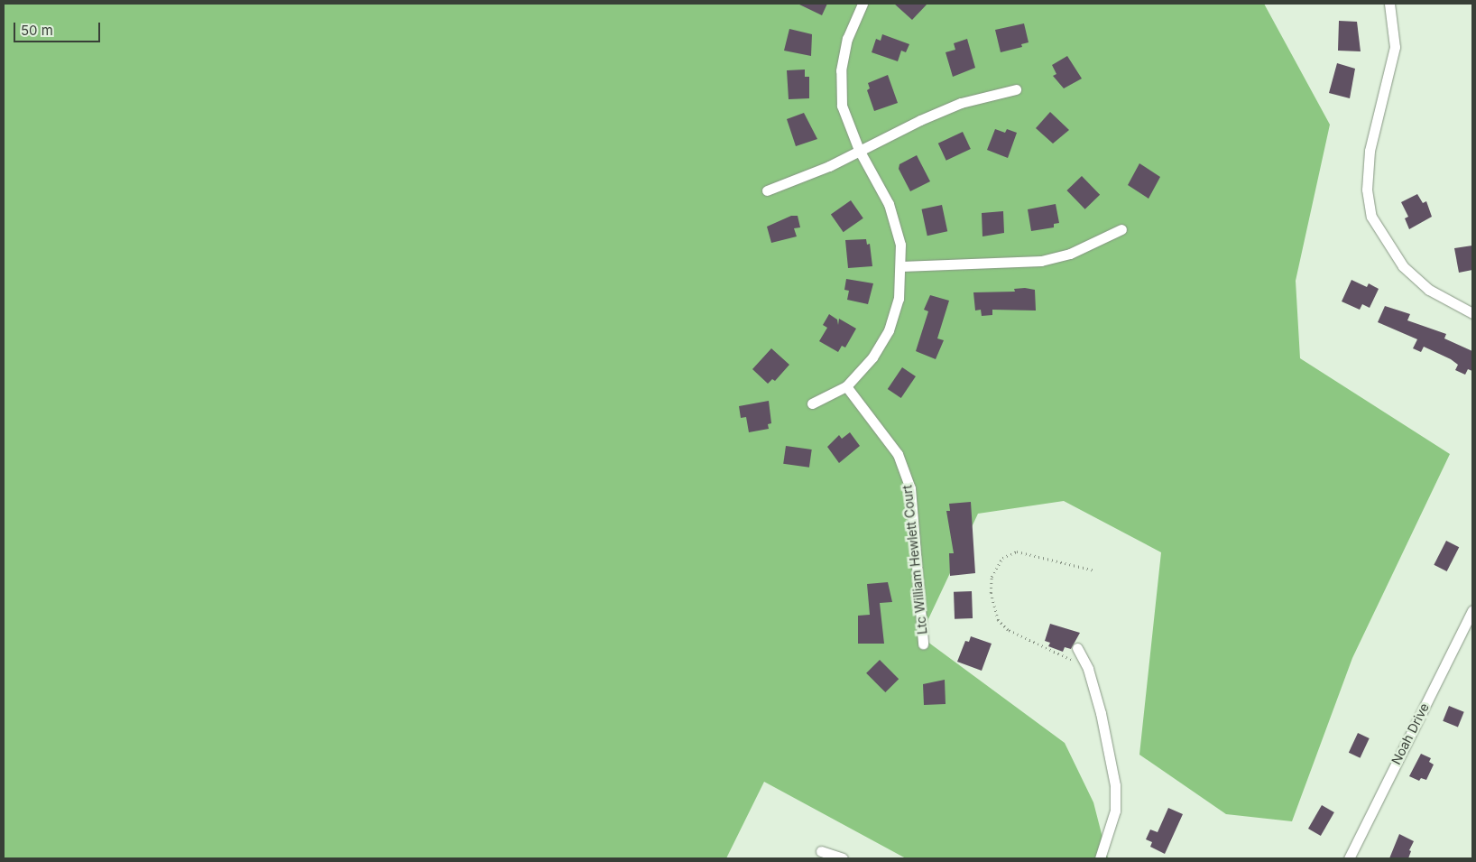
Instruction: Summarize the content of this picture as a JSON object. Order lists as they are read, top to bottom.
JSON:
{
  "streets": {
    "street": ["Ltc William Hewlett Court", "Noah Drive"]
  },
  "scale_bar": "50 m"
}
